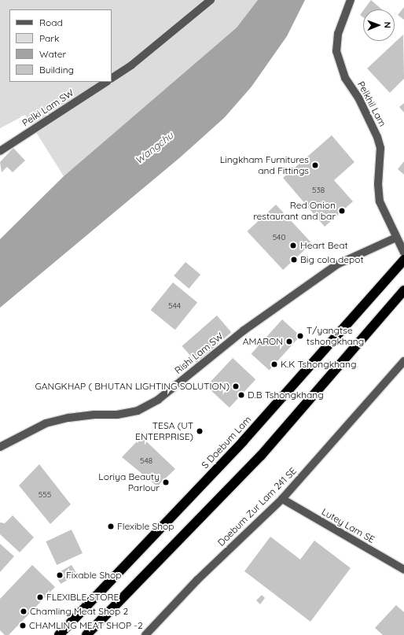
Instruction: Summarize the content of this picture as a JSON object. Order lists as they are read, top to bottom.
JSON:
{
  "streets": {
    "highway": ["S Doebum Lam"],
    "street": [
      "Pelkhil Lam",
      "Pelki Lam SW",
      "Rishi Lam SW",
      "Doebum Zur Lam 241 SE",
      "Lutey Lam SE"
    ]
  },
  "crossings": [
    ["Pelkhil Lam", "Rishi Lam SW"],
    ["Doebum Zur Lam 241 SE", "Lutey Lam SE"]
  ],
  "water": ["Wangchu"],
  "places": [
    "Lingkham Furnitures and Fittings",
    "Red Onion restaurant and bar",
    "Heart Beat",
    "Big cola depot",
    "T/yangtse tshongkhang",
    "AMARON",
    "K.K Tshongkhang",
    "GANGKHAP ( BHUTAN LIGHTING SOLUTION)",
    "D.B Tshongkhang",
    "TESA (UT ENTERPRISE)",
    "Loriya Beauty Parlour",
    "Flexible Shop",
    "Fixable Shop",
    "FLEXIBLE STORE",
    "Chamling Meat Shop 2",
    "CHAMLING MEAT SHOP -2"
  ],
  "house_numbers": [
    "538",
    "540",
    "544",
    "548",
    "555"
  ],
  "legend": [
    "Road",
    "Park",
    "Water",
    "Building"
  ],
  "north": "right"
}
